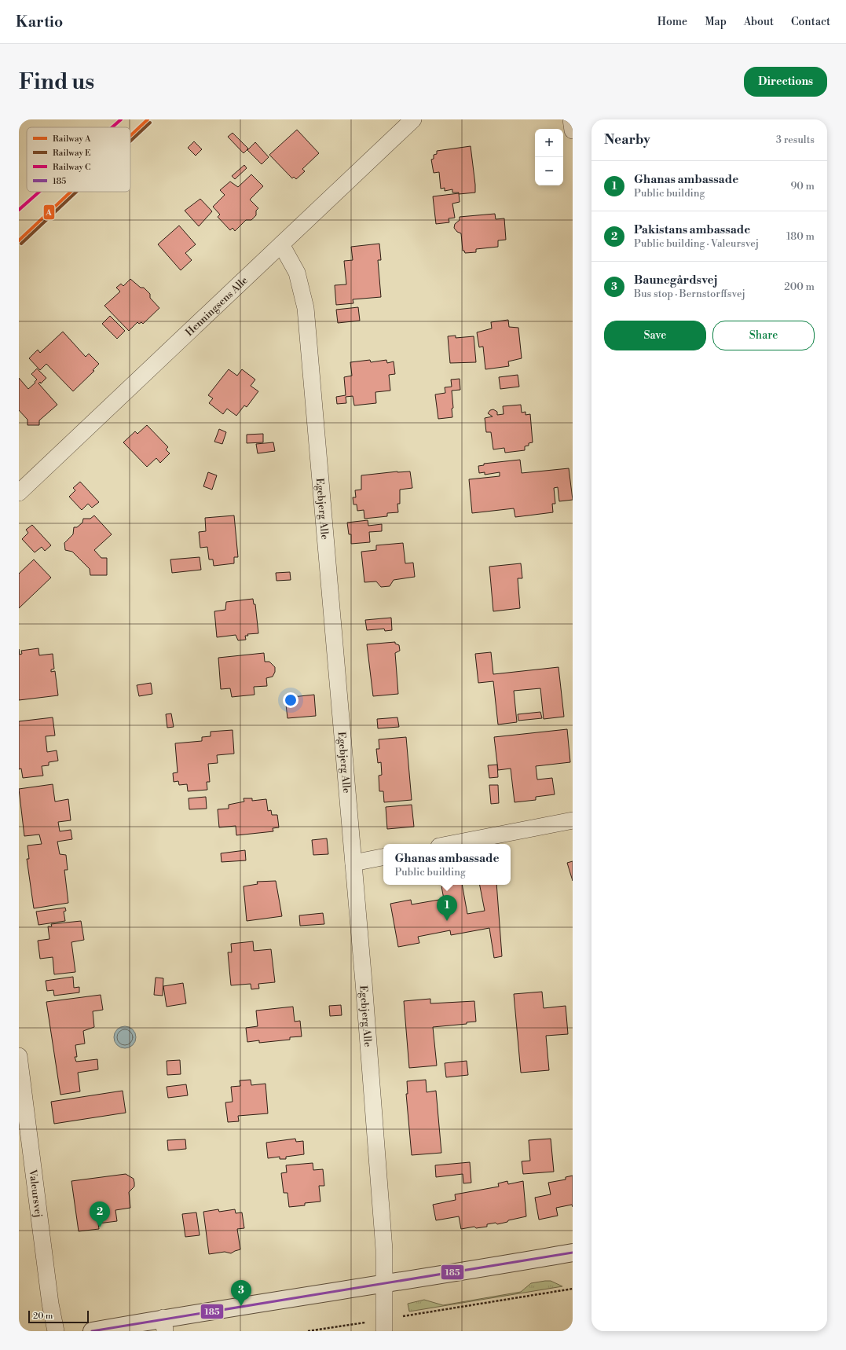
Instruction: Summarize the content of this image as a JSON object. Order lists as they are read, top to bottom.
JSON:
{
  "streets": {
    "street": ["Henningsens Alle", "Egebjerg Alle", "Valeursvej"]
  },
  "crossings": [
    ["Henningsens Alle", "Egebjerg Alle"]
  ],
  "lines": [
    "rail line A",
    "rail line C",
    "rail line E",
    "transit line 185"
  ],
  "legend": [
    "Railway A",
    "Railway E",
    "Railway C",
    "185"
  ],
  "scale_bar": "20 m",
  "page": {
    "header": "Kartio",
    "nav": [
      "Home",
      "Map",
      "About",
      "Contact"
    ],
    "buttons": [
      "Directions",
      ["Save", "Share"]
    ],
    "title": "Find us",
    "heading": ["Nearby", "3 results"],
    "map_buttons": ["+", "−"],
    "list": [
      {
        "mark": "1",
        "name": "Ghanas ambassade",
        "note": "Public building",
        "value": "90 m"
      },
      {
        "mark": "2",
        "name": "Pakistans ambassade",
        "note": "Public building · Valeursvej",
        "value": "180 m"
      },
      {
        "mark": "3",
        "name": "Baunegårdsvej",
        "note": "Bus stop · Bernstorffsvej",
        "value": "200 m"
      }
    ],
    "popup": ["Ghanas ambassade", "Public building"],
    "pins": ["1", "2", "3"],
    "scale": "20 m"
  }
}
